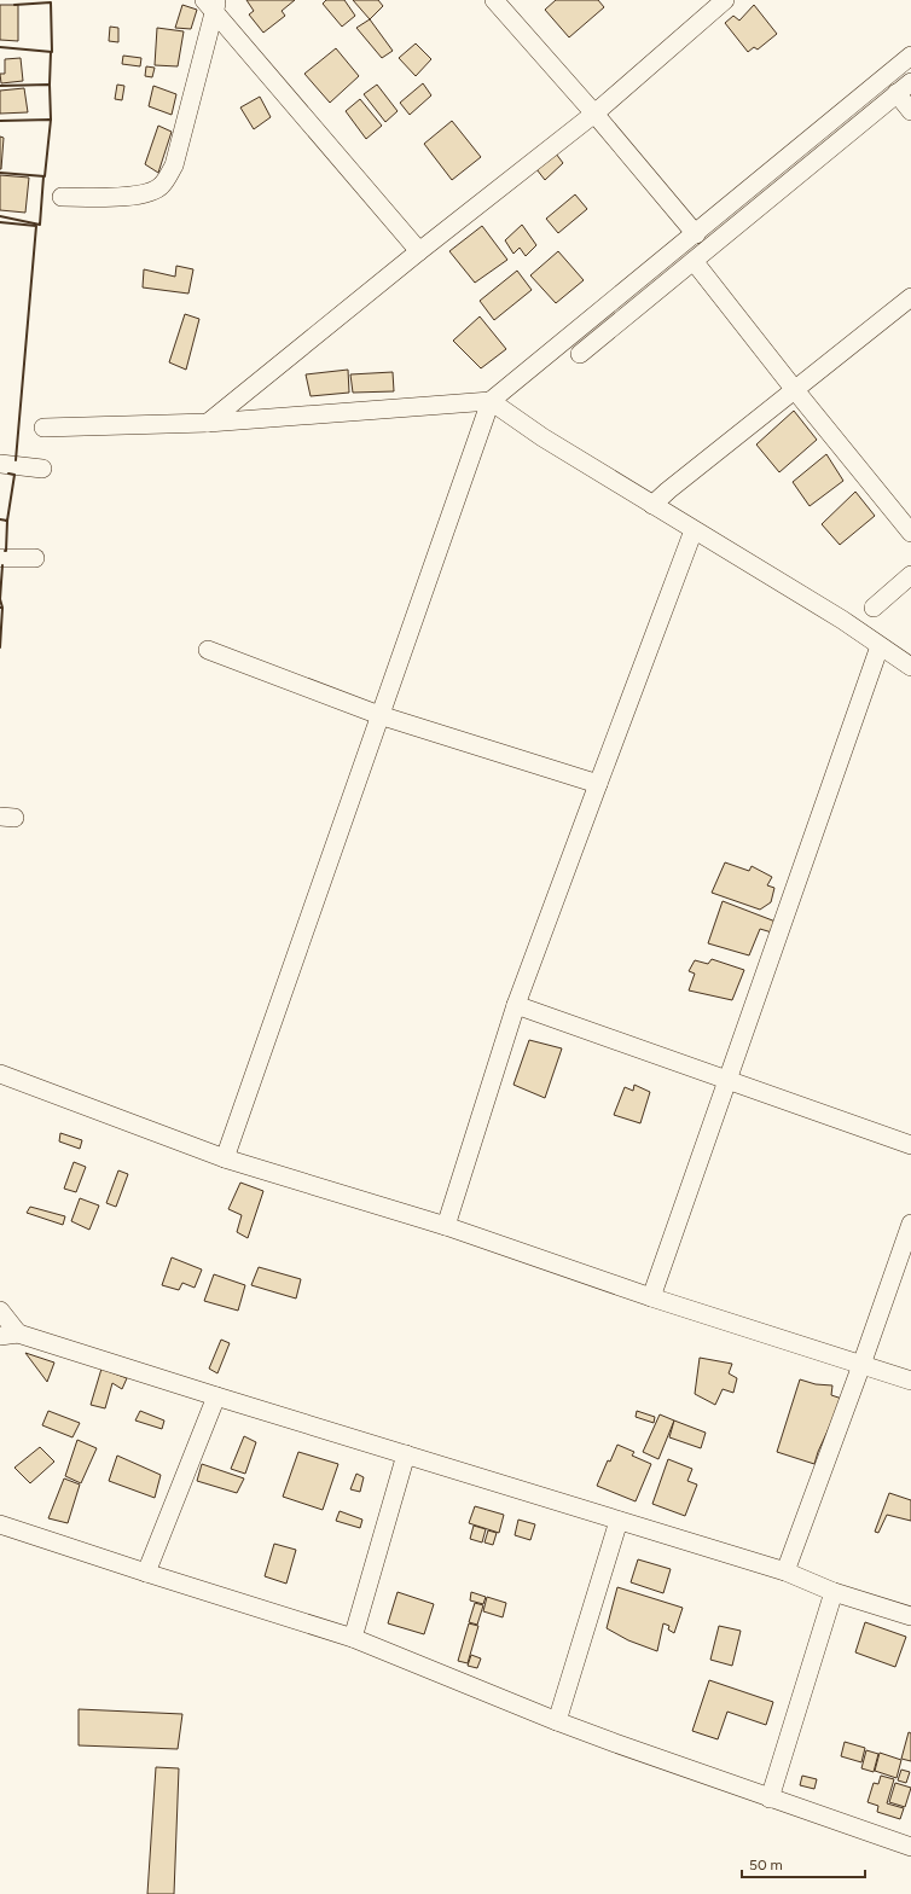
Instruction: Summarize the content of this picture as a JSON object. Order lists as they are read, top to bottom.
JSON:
{
  "scale_bar": "50 m"
}
